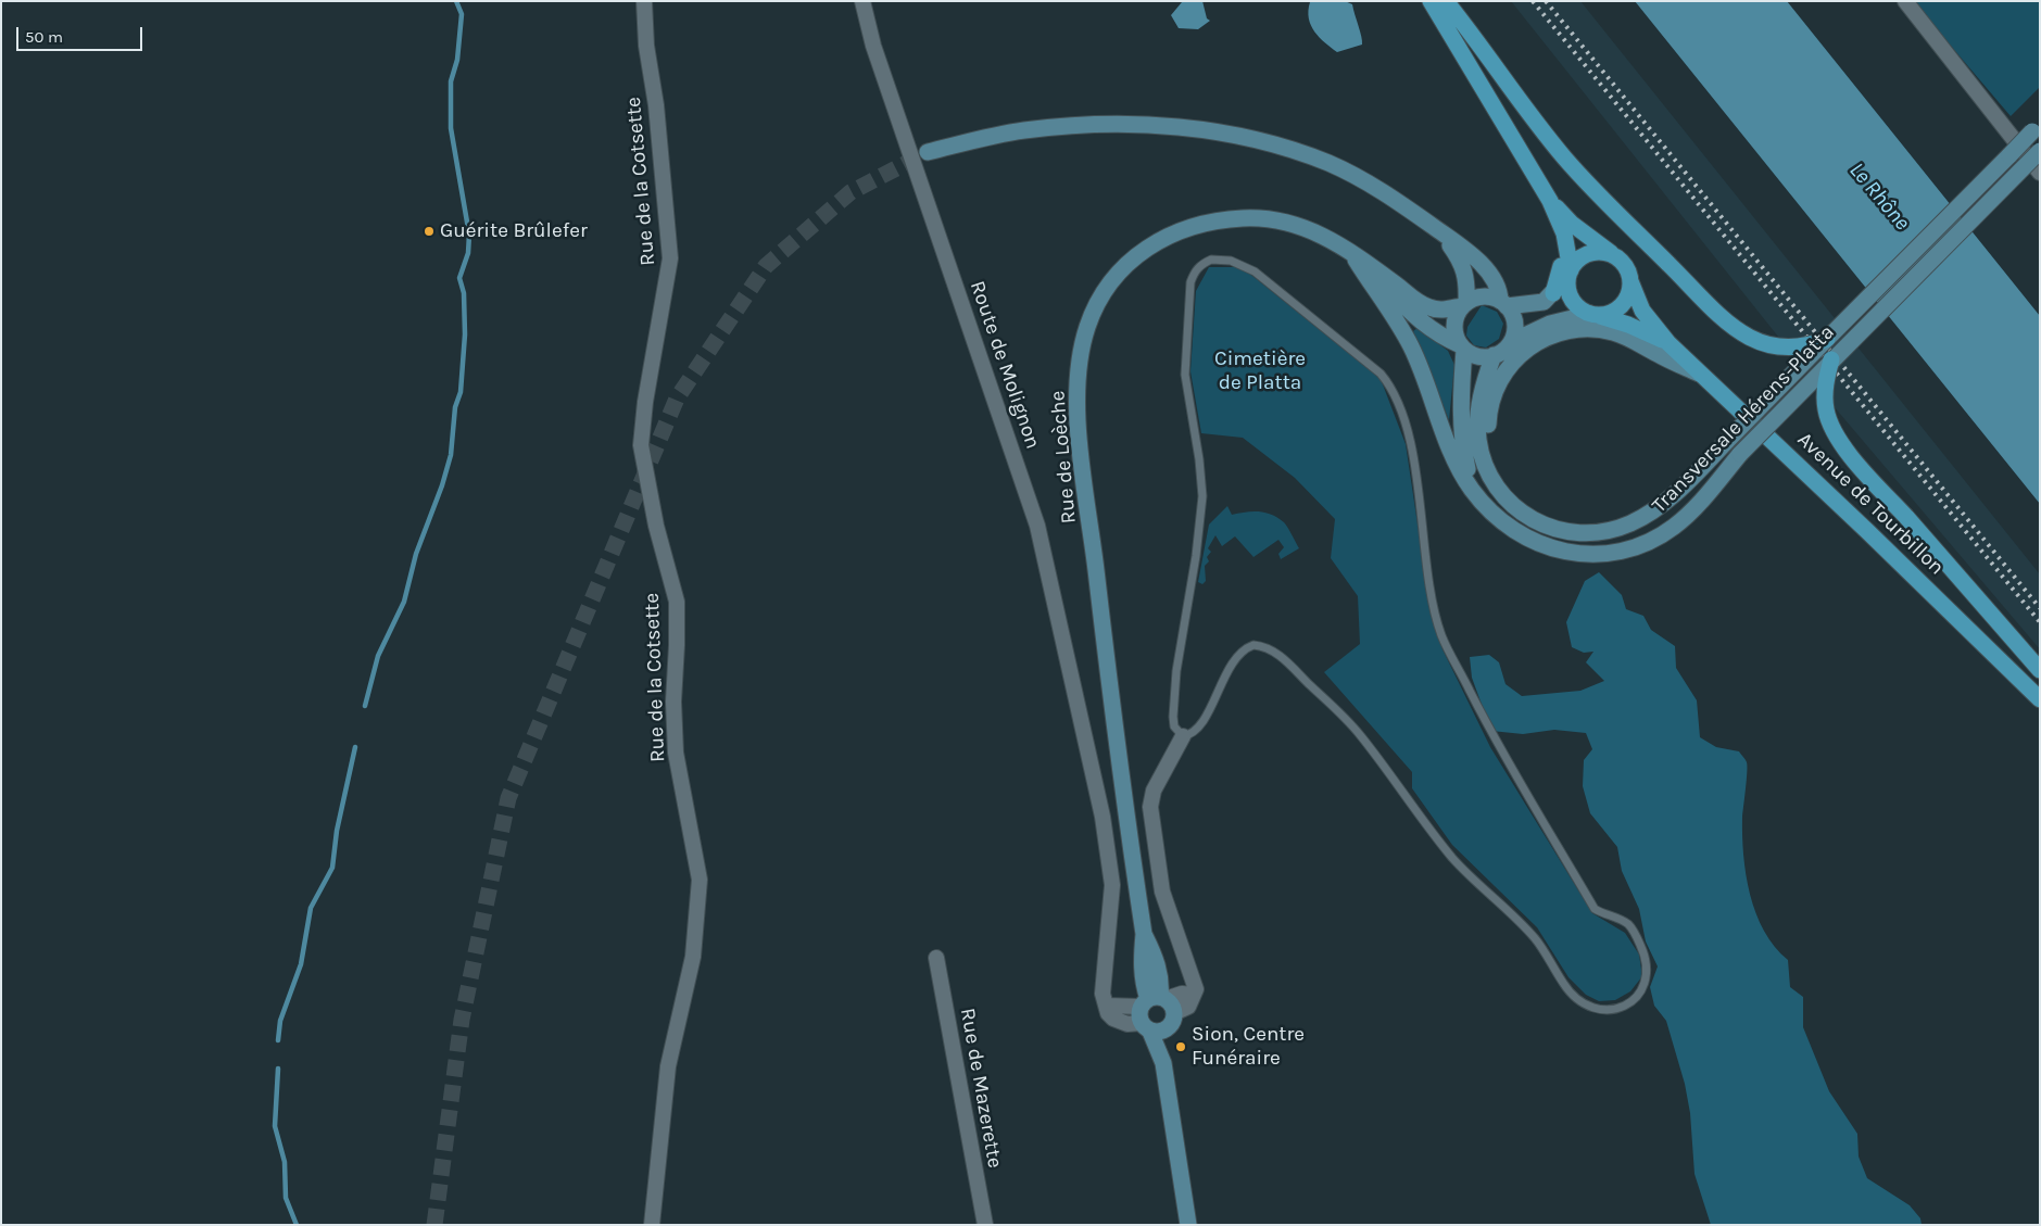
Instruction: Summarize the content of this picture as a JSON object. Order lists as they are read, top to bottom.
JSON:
{
  "streets": {
    "main road": ["Avenue de Tourbillon"],
    "street": [
      "Rue de la Cotsette",
      "Route de Molignon",
      "Transversale Hérens-Platta",
      "Rue de Loèche",
      "Rue de Mazerette"
    ]
  },
  "crossings": [
    ["Route de Molignon", "Rue de Loèche"],
    ["Transversale Hérens-Platta", "Rue de Loèche"]
  ],
  "water": ["Le Rhône"],
  "parks": ["Cimetière de Platta"],
  "places": ["Guérite Brûlefer", "Sion, Centre Funéraire"],
  "scale_bar": "50 m"
}
